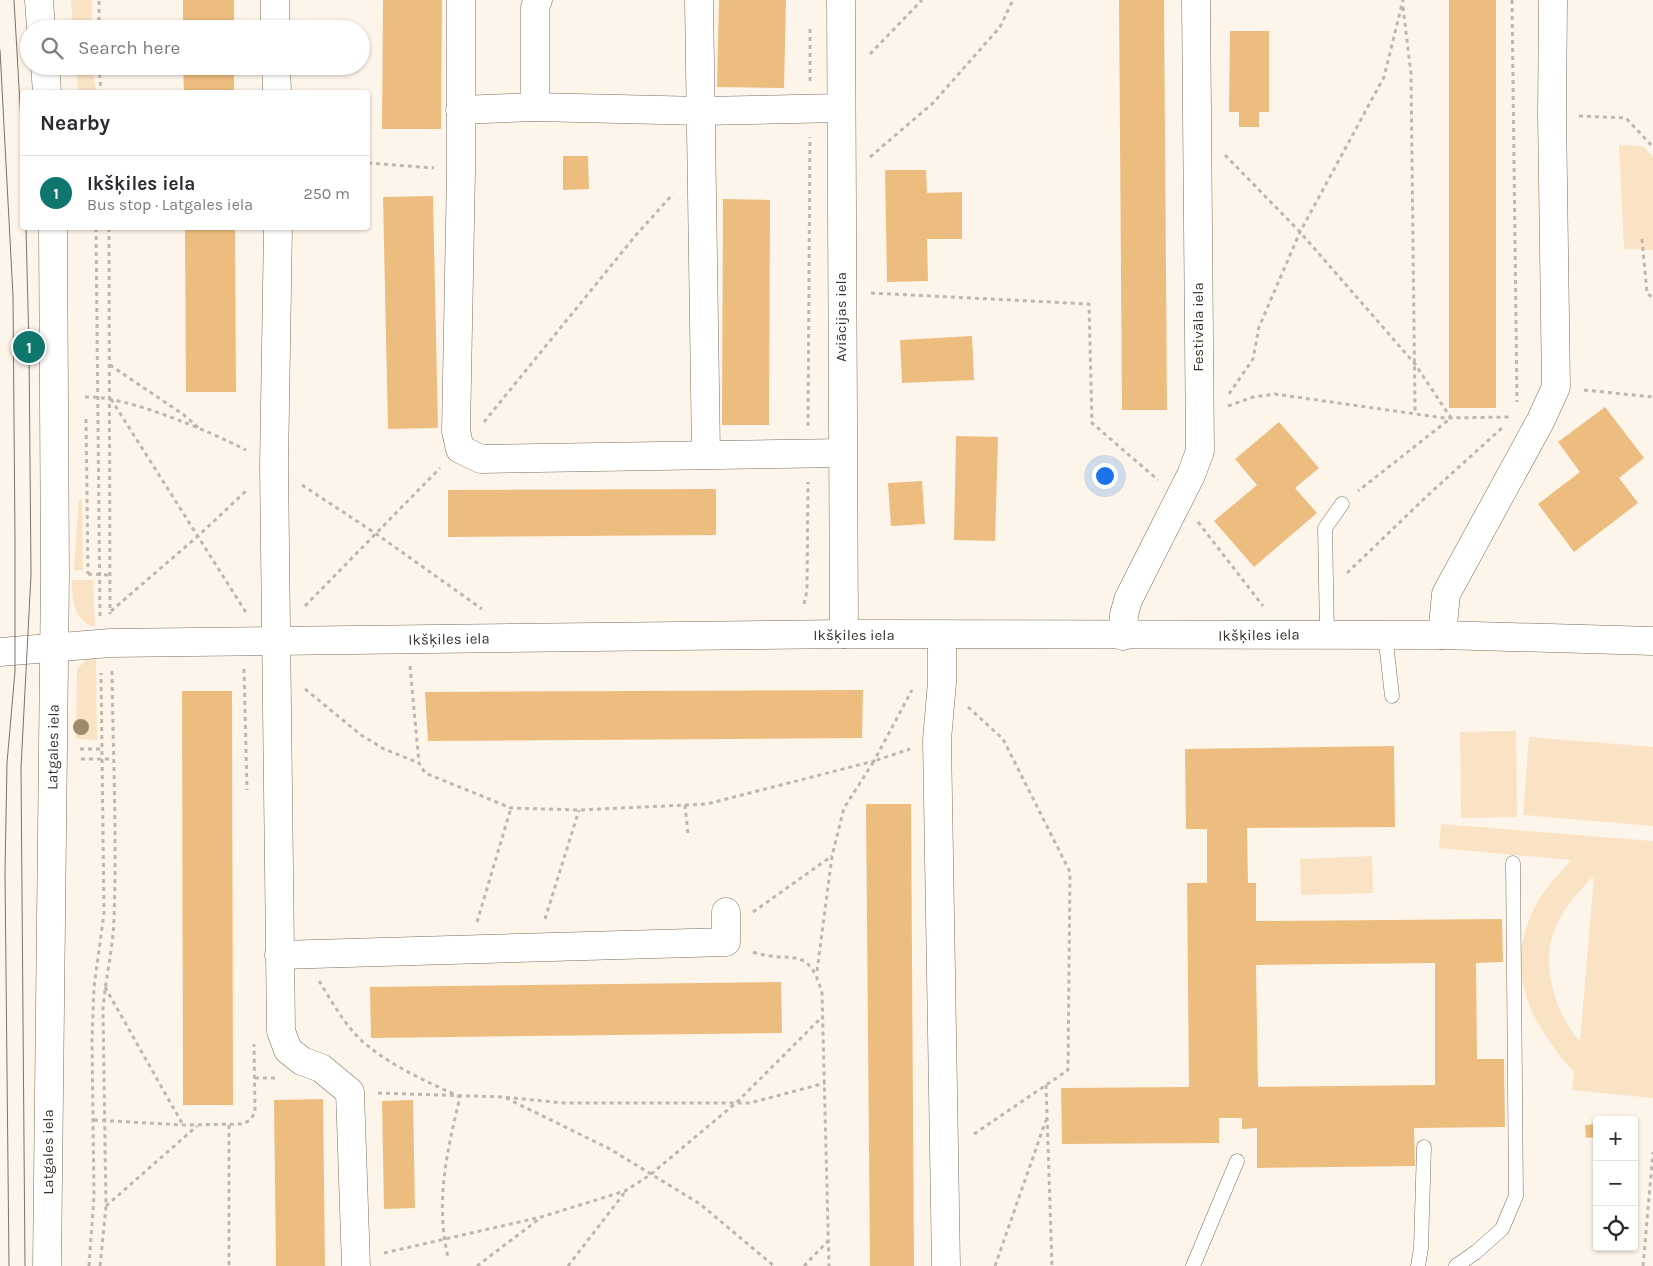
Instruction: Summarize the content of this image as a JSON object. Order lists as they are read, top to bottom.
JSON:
{
  "streets": {
    "main road": [
      "Aviācijas iela",
      "Festivāla iela",
      "Ikšķiles iela",
      "Latgales iela"
    ]
  },
  "crossings": [
    ["Aviācijas iela", "Ikšķiles iela"],
    ["Festivāla iela", "Ikšķiles iela"],
    ["Ikšķiles iela", "Latgales iela"]
  ],
  "page": {
    "search": "Search here",
    "heading": "Nearby",
    "list": [
      {
        "mark": "1",
        "name": "Ikšķiles iela",
        "note": "Bus stop · Latgales iela",
        "value": "250 m"
      }
    ],
    "pins": "1",
    "map_buttons": ["+", "−"]
  }
}
